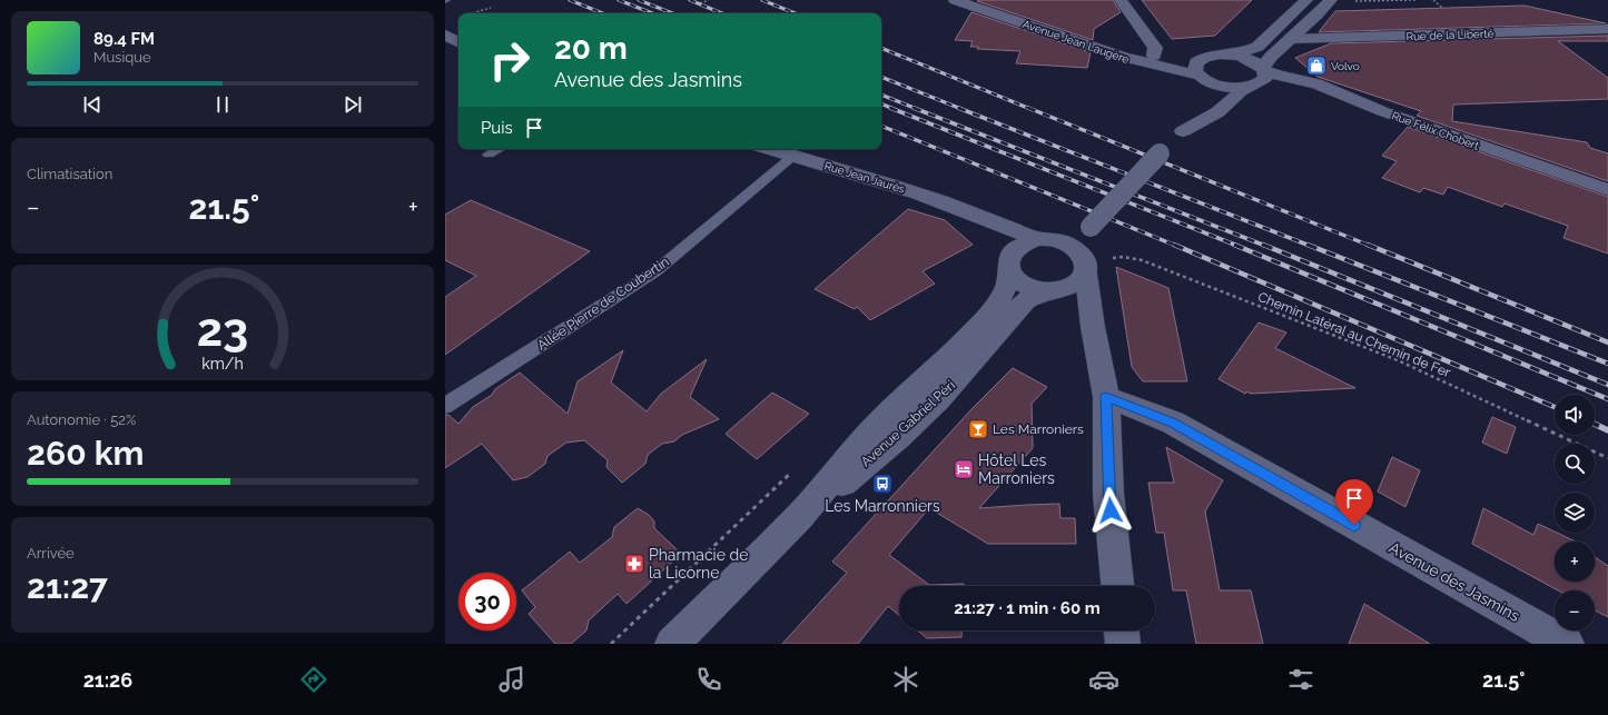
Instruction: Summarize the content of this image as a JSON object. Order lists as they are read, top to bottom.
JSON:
{
  "streets": {
    "street": [
      "Rue de la Liberté",
      "Avenue Jean Laugère",
      "Rue Félix Chobert",
      "Rue Jean Jaurès",
      "Avenue Gabriel Péri",
      "Avenue des Jasmins"
    ],
    "lane": ["Allée Pierre de Coubertin"],
    "path": ["Chemin Latéral au Chemin de Fer"]
  },
  "crossings": [
    ["Avenue Jean Laugère", "Rue Félix Chobert"],
    ["Rue Jean Jaurès", "Allée Pierre de Coubertin"],
    ["Rue Jean Jaurès", "Chemin Latéral au Chemin de Fer"],
    ["Rue Jean Jaurès", "Avenue Gabriel Péri"],
    ["Chemin Latéral au Chemin de Fer", "Avenue Gabriel Péri"]
  ],
  "places": {
    "shop": ["Volvo"],
    "bar": ["Les Marroniers"],
    "hotel": ["Hôtel Les Marroniers"],
    "bus stop": ["Les Marronniers"],
    "pharmacy": ["Pharmacie de la Licorne"]
  },
  "page": {
    "turn": ["20 m", "Avenue des Jasmins"],
    "song": ["89.4 FM", "Musique"],
    "then": "Puis",
    "tile": [
      "Climatisation",
      ["Autonomie · 52%", "260 km"],
      ["Arrivée", "21:27"]
    ],
    "heat": ["−", "21.5°", "+"],
    "map_buttons": ["+", "−"],
    "limit": "30",
    "trip": "21:27 · 1 min · 60 m",
    "tabs": ["21:26", "21.5°"],
    "gauge": ["23", "km/h"]
  }
}
